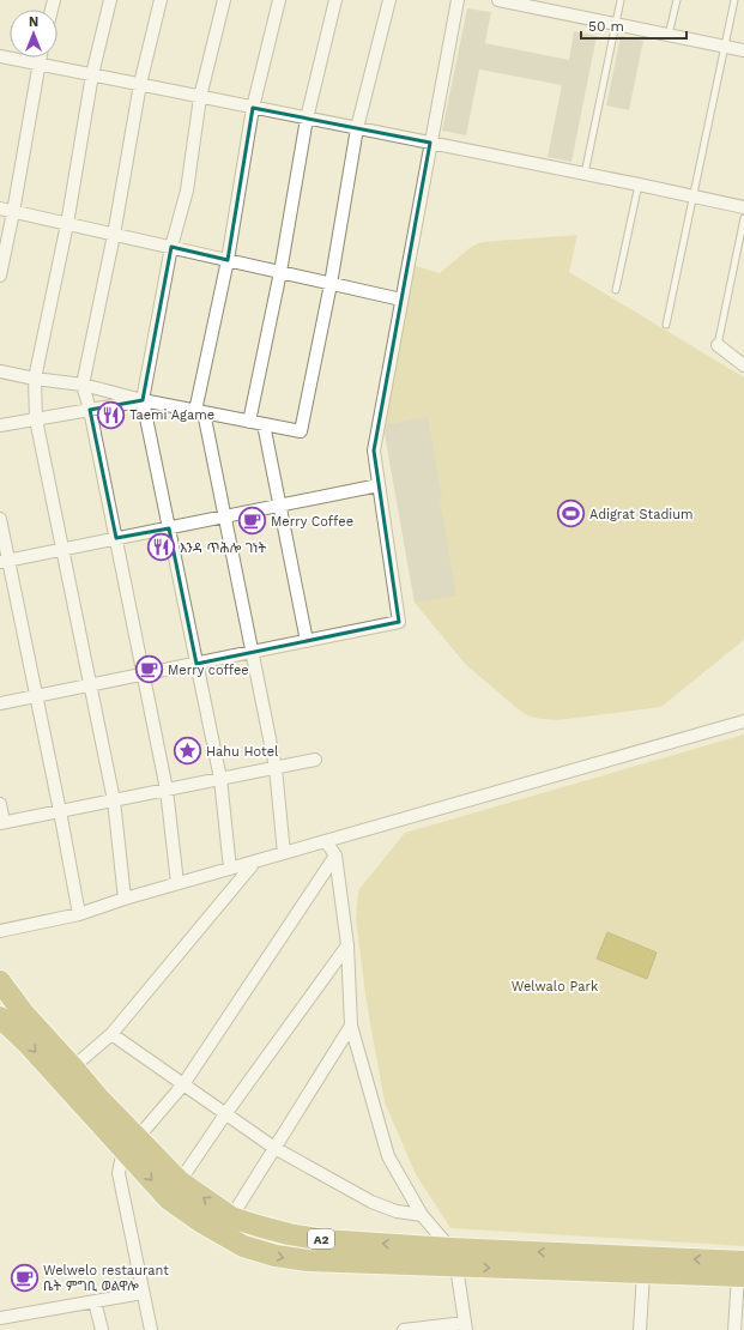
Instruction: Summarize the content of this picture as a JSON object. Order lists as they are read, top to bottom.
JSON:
{
  "streets": {
    "highway": ["A2"]
  },
  "parks": ["Welwalo Park"],
  "places": {
    "restaurant": ["Taemi Agame", "እንዳ ጥሕሎ ገነት"],
    "sports": ["Adigrat Stadium"],
    "cafe": ["Merry Coffee", "Merry coffee", "Welwelo restaurant ቤት ምግቢ ወልዋሎ"],
    "place": ["Hahu Hotel"]
  },
  "scale_bar": "50 m",
  "north": "top"
}
